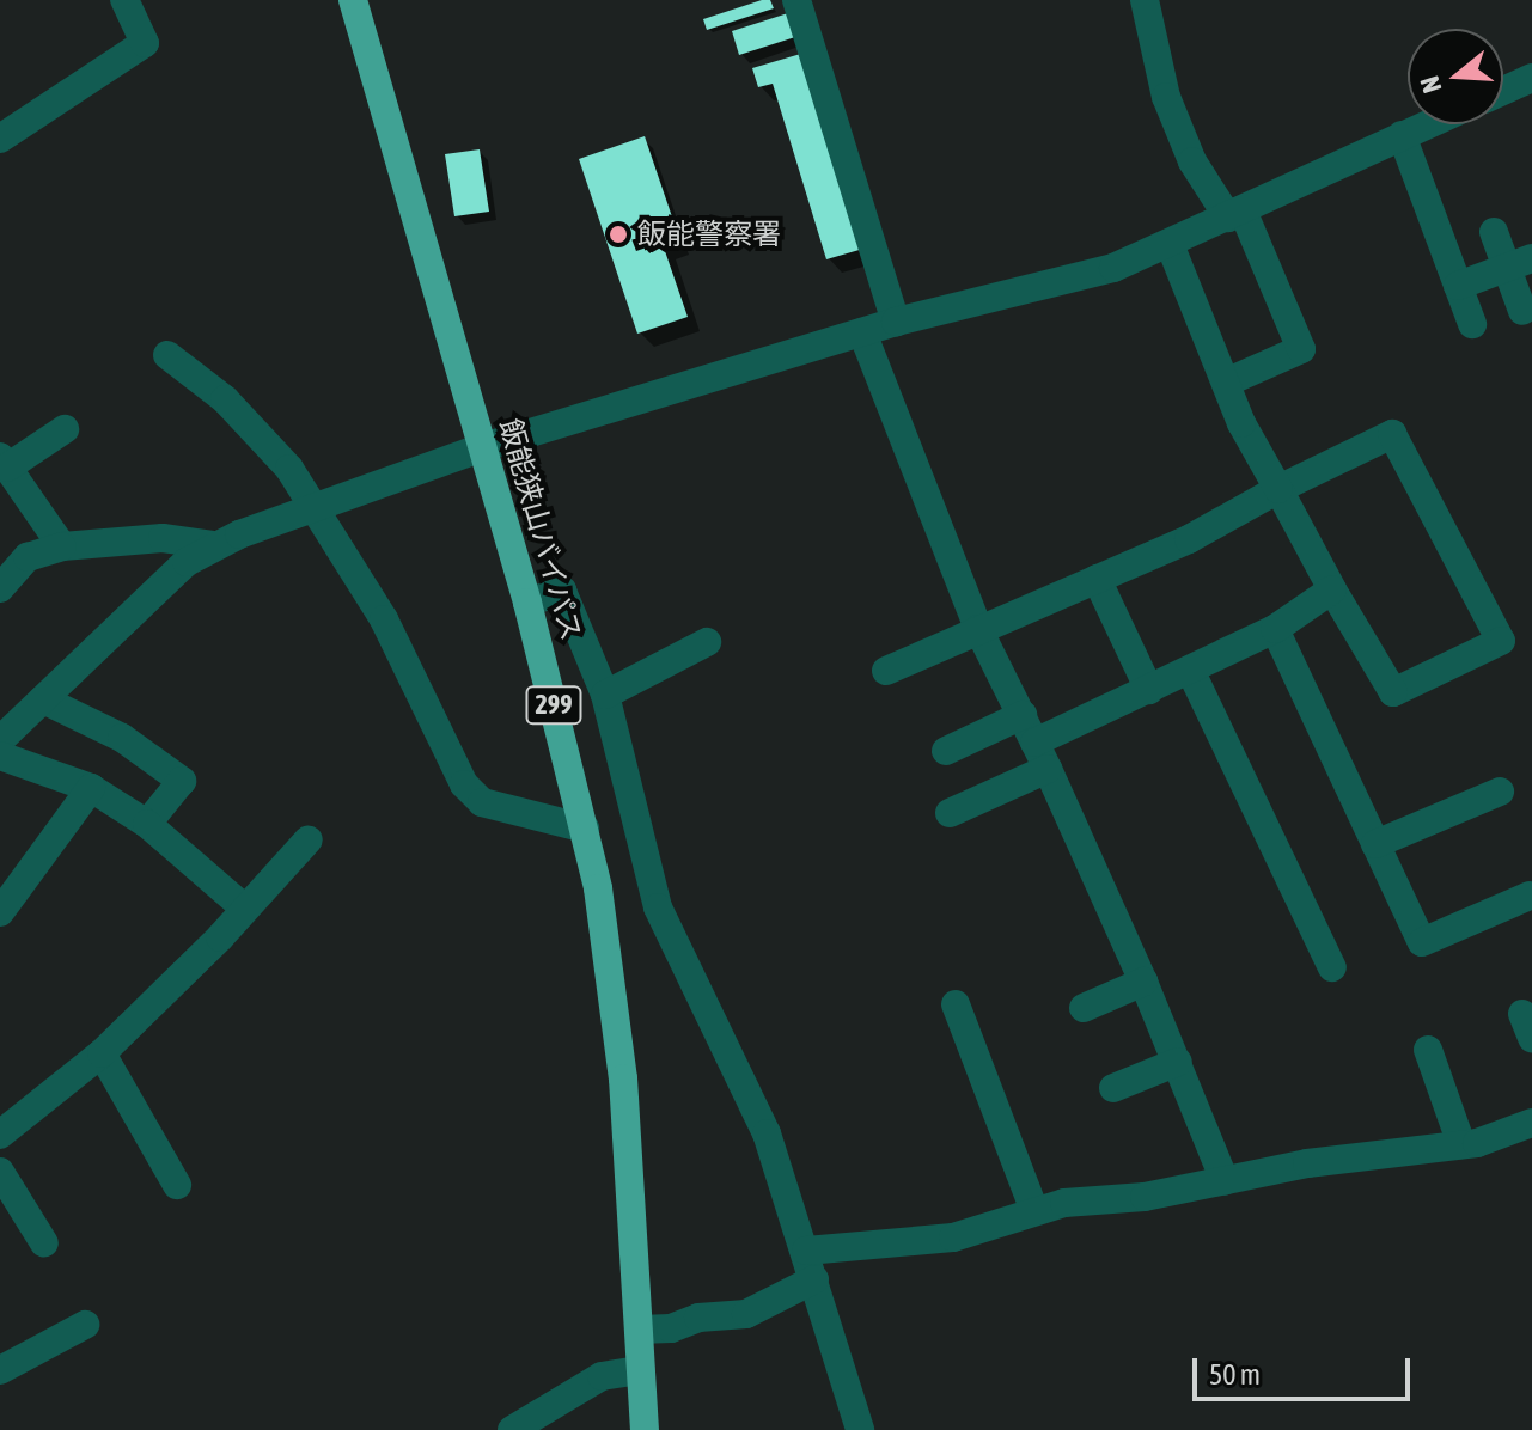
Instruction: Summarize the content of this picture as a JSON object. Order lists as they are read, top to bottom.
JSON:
{
  "streets": {
    "highway": ["飯能狭山バイパス", "299"]
  },
  "places": ["飯能警察署"],
  "scale_bar": "50 m",
  "north": "left"
}
